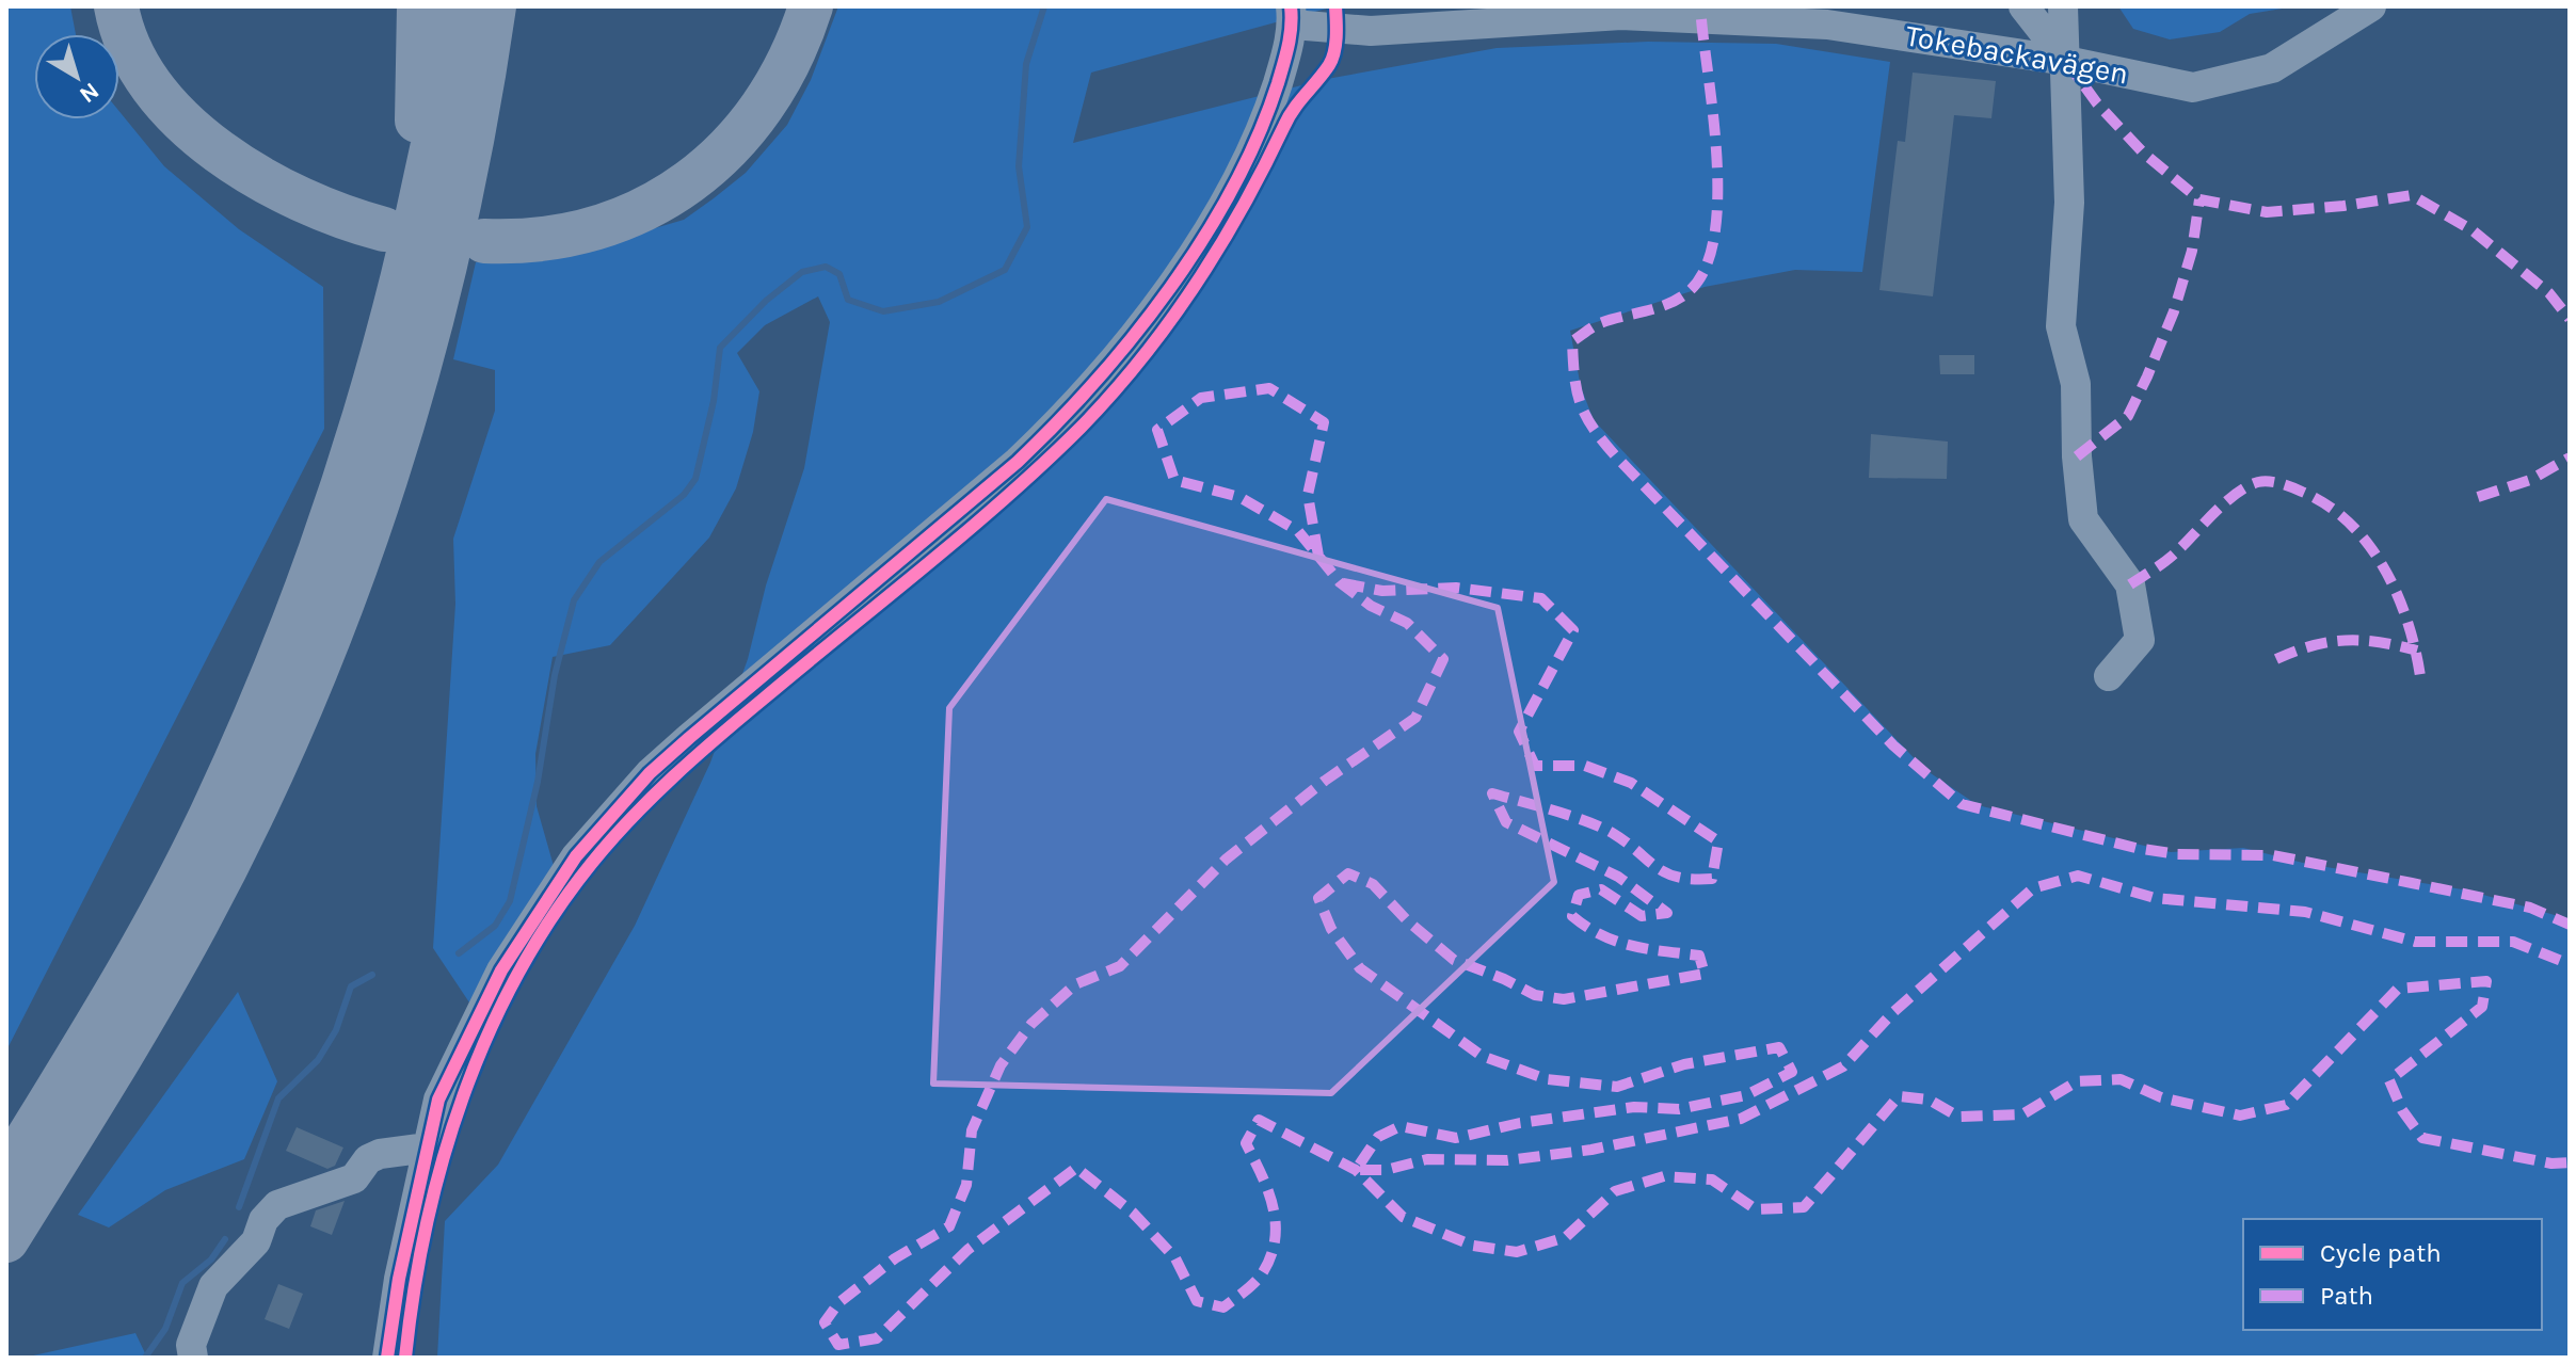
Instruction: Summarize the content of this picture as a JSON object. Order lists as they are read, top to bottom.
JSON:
{
  "streets": {
    "street": ["Tokebackavägen"]
  },
  "legend": ["Cycle path", "Path"],
  "north": "bottom right"
}
